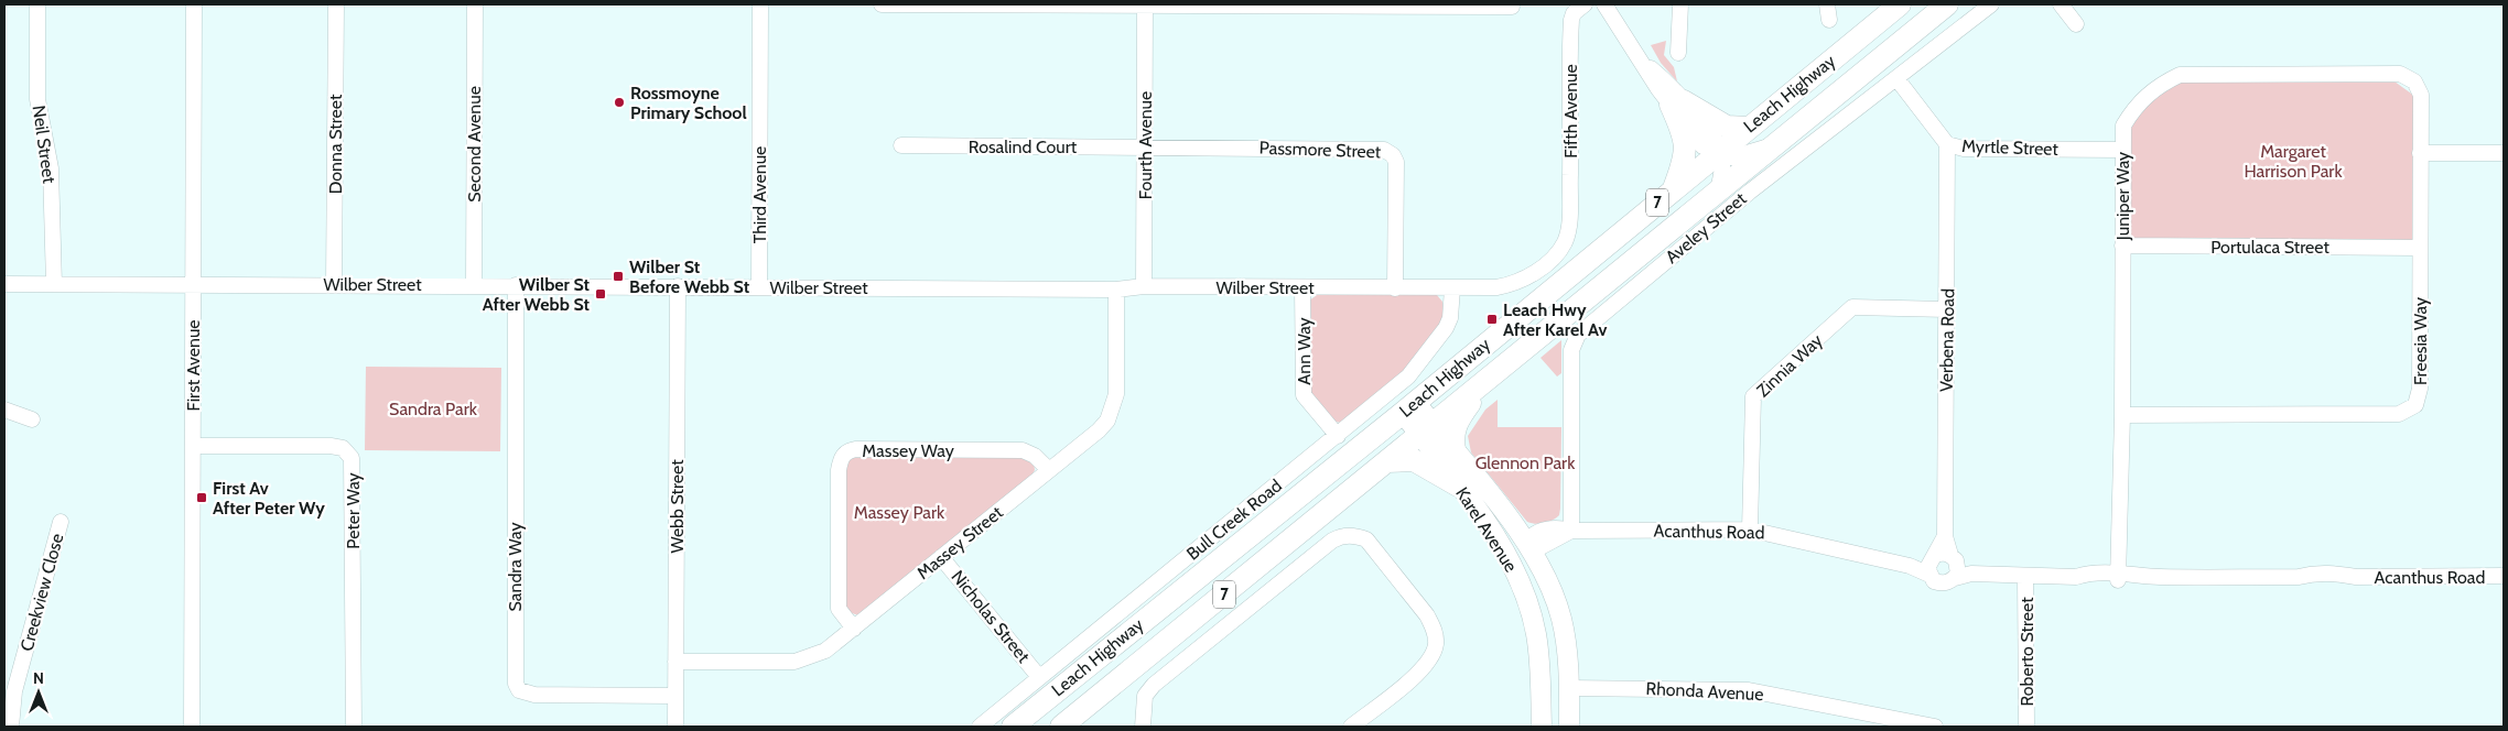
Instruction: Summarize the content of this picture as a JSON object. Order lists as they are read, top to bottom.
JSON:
{
  "streets": {
    "highway": ["Leach Highway", "7"],
    "main road": ["Karel Avenue"],
    "street": [
      "Fifth Avenue",
      "Neil Street",
      "Donna Street",
      "Second Avenue",
      "Fourth Avenue",
      "Rosalind Court",
      "Myrtle Street",
      "Passmore Street",
      "Third Avenue",
      "Juniper Way",
      "Aveley Street",
      "Portulaca Street",
      "Wilber Street",
      "Verbena Road",
      "Freesia Way",
      "Ann Way",
      "First Avenue",
      "Zinnia Way",
      "Massey Way",
      "Webb Street",
      "Peter Way",
      "Bull Creek Road",
      "Acanthus Road",
      "Massey Street",
      "Sandra Way",
      "Creekview Close",
      "Nicholas Street",
      "Roberto Street",
      "Rhonda Avenue"
    ]
  },
  "crossings": [
    ["Leach Highway", "Karel Avenue"],
    ["Fifth Avenue", "Wilber Street"],
    ["Neil Street", "Wilber Street"],
    ["Donna Street", "Wilber Street"],
    ["Second Avenue", "Wilber Street"],
    ["Fourth Avenue", "Rosalind Court"],
    ["Fourth Avenue", "Passmore Street"],
    ["Fourth Avenue", "Wilber Street"],
    ["Rosalind Court", "Passmore Street"],
    ["Myrtle Street", "Juniper Way"],
    ["Myrtle Street", "Aveley Street"],
    ["Myrtle Street", "Verbena Road"],
    ["Passmore Street", "Wilber Street"],
    ["Third Avenue", "Wilber Street"],
    ["Juniper Way", "Portulaca Street"],
    ["Juniper Way", "Freesia Way"],
    ["Juniper Way", "Acanthus Road"],
    ["Aveley Street", "Acanthus Road"],
    ["Portulaca Street", "Freesia Way"],
    ["Wilber Street", "Ann Way"],
    ["Wilber Street", "First Avenue"],
    ["Wilber Street", "Webb Street"],
    ["Wilber Street", "Bull Creek Road"],
    ["Wilber Street", "Massey Street"],
    ["Wilber Street", "Sandra Way"],
    ["Verbena Road", "Zinnia Way"],
    ["Verbena Road", "Acanthus Road"],
    ["Ann Way", "Bull Creek Road"],
    ["First Avenue", "Peter Way"],
    ["Zinnia Way", "Acanthus Road"],
    ["Massey Way", "Massey Street"],
    ["Webb Street", "Massey Street"],
    ["Webb Street", "Sandra Way"],
    ["Bull Creek Road", "Nicholas Street"],
    ["Karel Avenue", "Acanthus Road"],
    ["Karel Avenue", "Rhonda Avenue"],
    ["Acanthus Road", "Roberto Street"],
    ["Massey Street", "Nicholas Street"]
  ],
  "parks": [
    "Margaret Harrison Park",
    "Sandra Park",
    "Glennon Park",
    "Massey Park"
  ],
  "places": {
    "other": ["Rossmoyne Primary School"],
    "transit": [
      "Wilber St Before Webb St",
      "Wilber St After Webb St",
      "Leach Hwy After Karel Av",
      "First Av After Peter Wy"
    ]
  },
  "north": "top"
}
